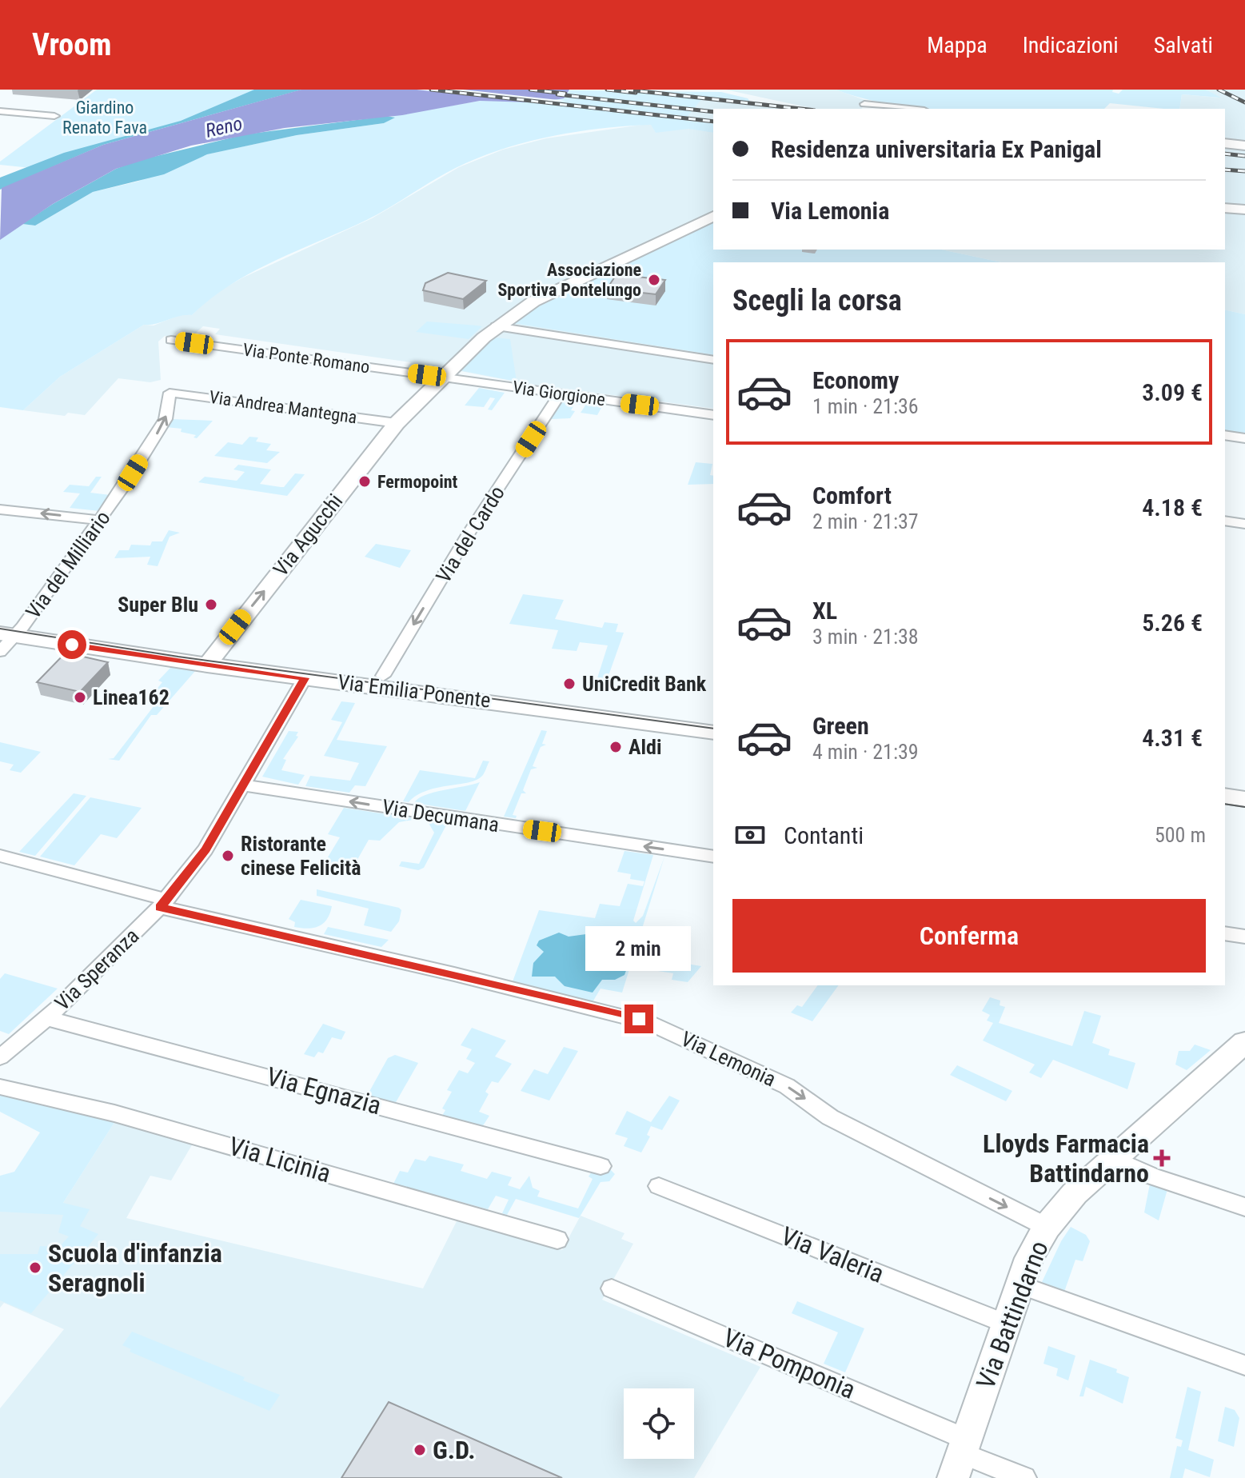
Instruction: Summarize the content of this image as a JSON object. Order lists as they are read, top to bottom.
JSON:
{
  "streets": {
    "street": [
      "Via Ponte Romano",
      "Via Giorgione",
      "Via Andrea Mantegna",
      "Via del Cardo",
      "Via Agucchi",
      "Via del Milliario",
      "Via Emilia Ponente",
      "Via Decumana",
      "Via Speranza",
      "Via Lemonia",
      "Via Egnazia",
      "Via Licinia",
      "Via Valeria",
      "Via Battindarno",
      "Via Pomponia"
    ]
  },
  "crossings": [
    ["Via Ponte Romano", "Via Giorgione"],
    ["Via Ponte Romano", "Via Agucchi"],
    ["Via Giorgione", "Via del Cardo"],
    ["Via Giorgione", "Via Agucchi"],
    ["Via Andrea Mantegna", "Via Agucchi"],
    ["Via Andrea Mantegna", "Via del Milliario"],
    ["Via del Cardo", "Via Emilia Ponente"],
    ["Via Agucchi", "Via Emilia Ponente"],
    ["Via del Milliario", "Via Emilia Ponente"],
    ["Via Emilia Ponente", "Via Speranza"],
    ["Via Decumana", "Via Speranza"],
    ["Via Speranza", "Via Lemonia"],
    ["Via Speranza", "Via Egnazia"],
    ["Via Lemonia", "Via Battindarno"],
    ["Via Valeria", "Via Battindarno"],
    ["Via Battindarno", "Via Pomponia"]
  ],
  "one_way": [
    "Via del Cardo",
    "Via Agucchi",
    "Via del Milliario",
    "Via Decumana",
    "Via Lemonia"
  ],
  "water": ["Reno"],
  "parks": ["Giardino Renato Fava"],
  "places": {
    "other": [
      "Associazione Sportiva Pontelungo",
      "Fermopoint",
      "Super Blu",
      "UniCredit Bank",
      "Linea162",
      "Aldi",
      "Ristorante cinese Felicità",
      "Scuola d'infanzia Seragnoli",
      "G.D."
    ],
    "health": ["Lloyds Farmacia Battindarno"]
  },
  "page": {
    "header": "Vroom",
    "nav": ["Mappa", "Indicazioni", "Salvati"],
    "banner": ["Residenza universitaria Ex Panigal", "Via Lemonia"],
    "heading": "Scegli la corsa",
    "list": [
      {
        "name": "Economy",
        "note": "1 min · 21:36",
        "value": "3.09 €"
      },
      {
        "name": "Comfort",
        "note": "2 min · 21:37",
        "value": "4.18 €"
      },
      {
        "name": "XL",
        "note": "3 min · 21:38",
        "value": "5.26 €"
      },
      {
        "name": "Green",
        "note": "4 min · 21:39",
        "value": "4.31 €"
      }
    ],
    "pay": ["Contanti", "500 m"],
    "buttons": "Conferma",
    "bubble": "2 min"
  }
}
